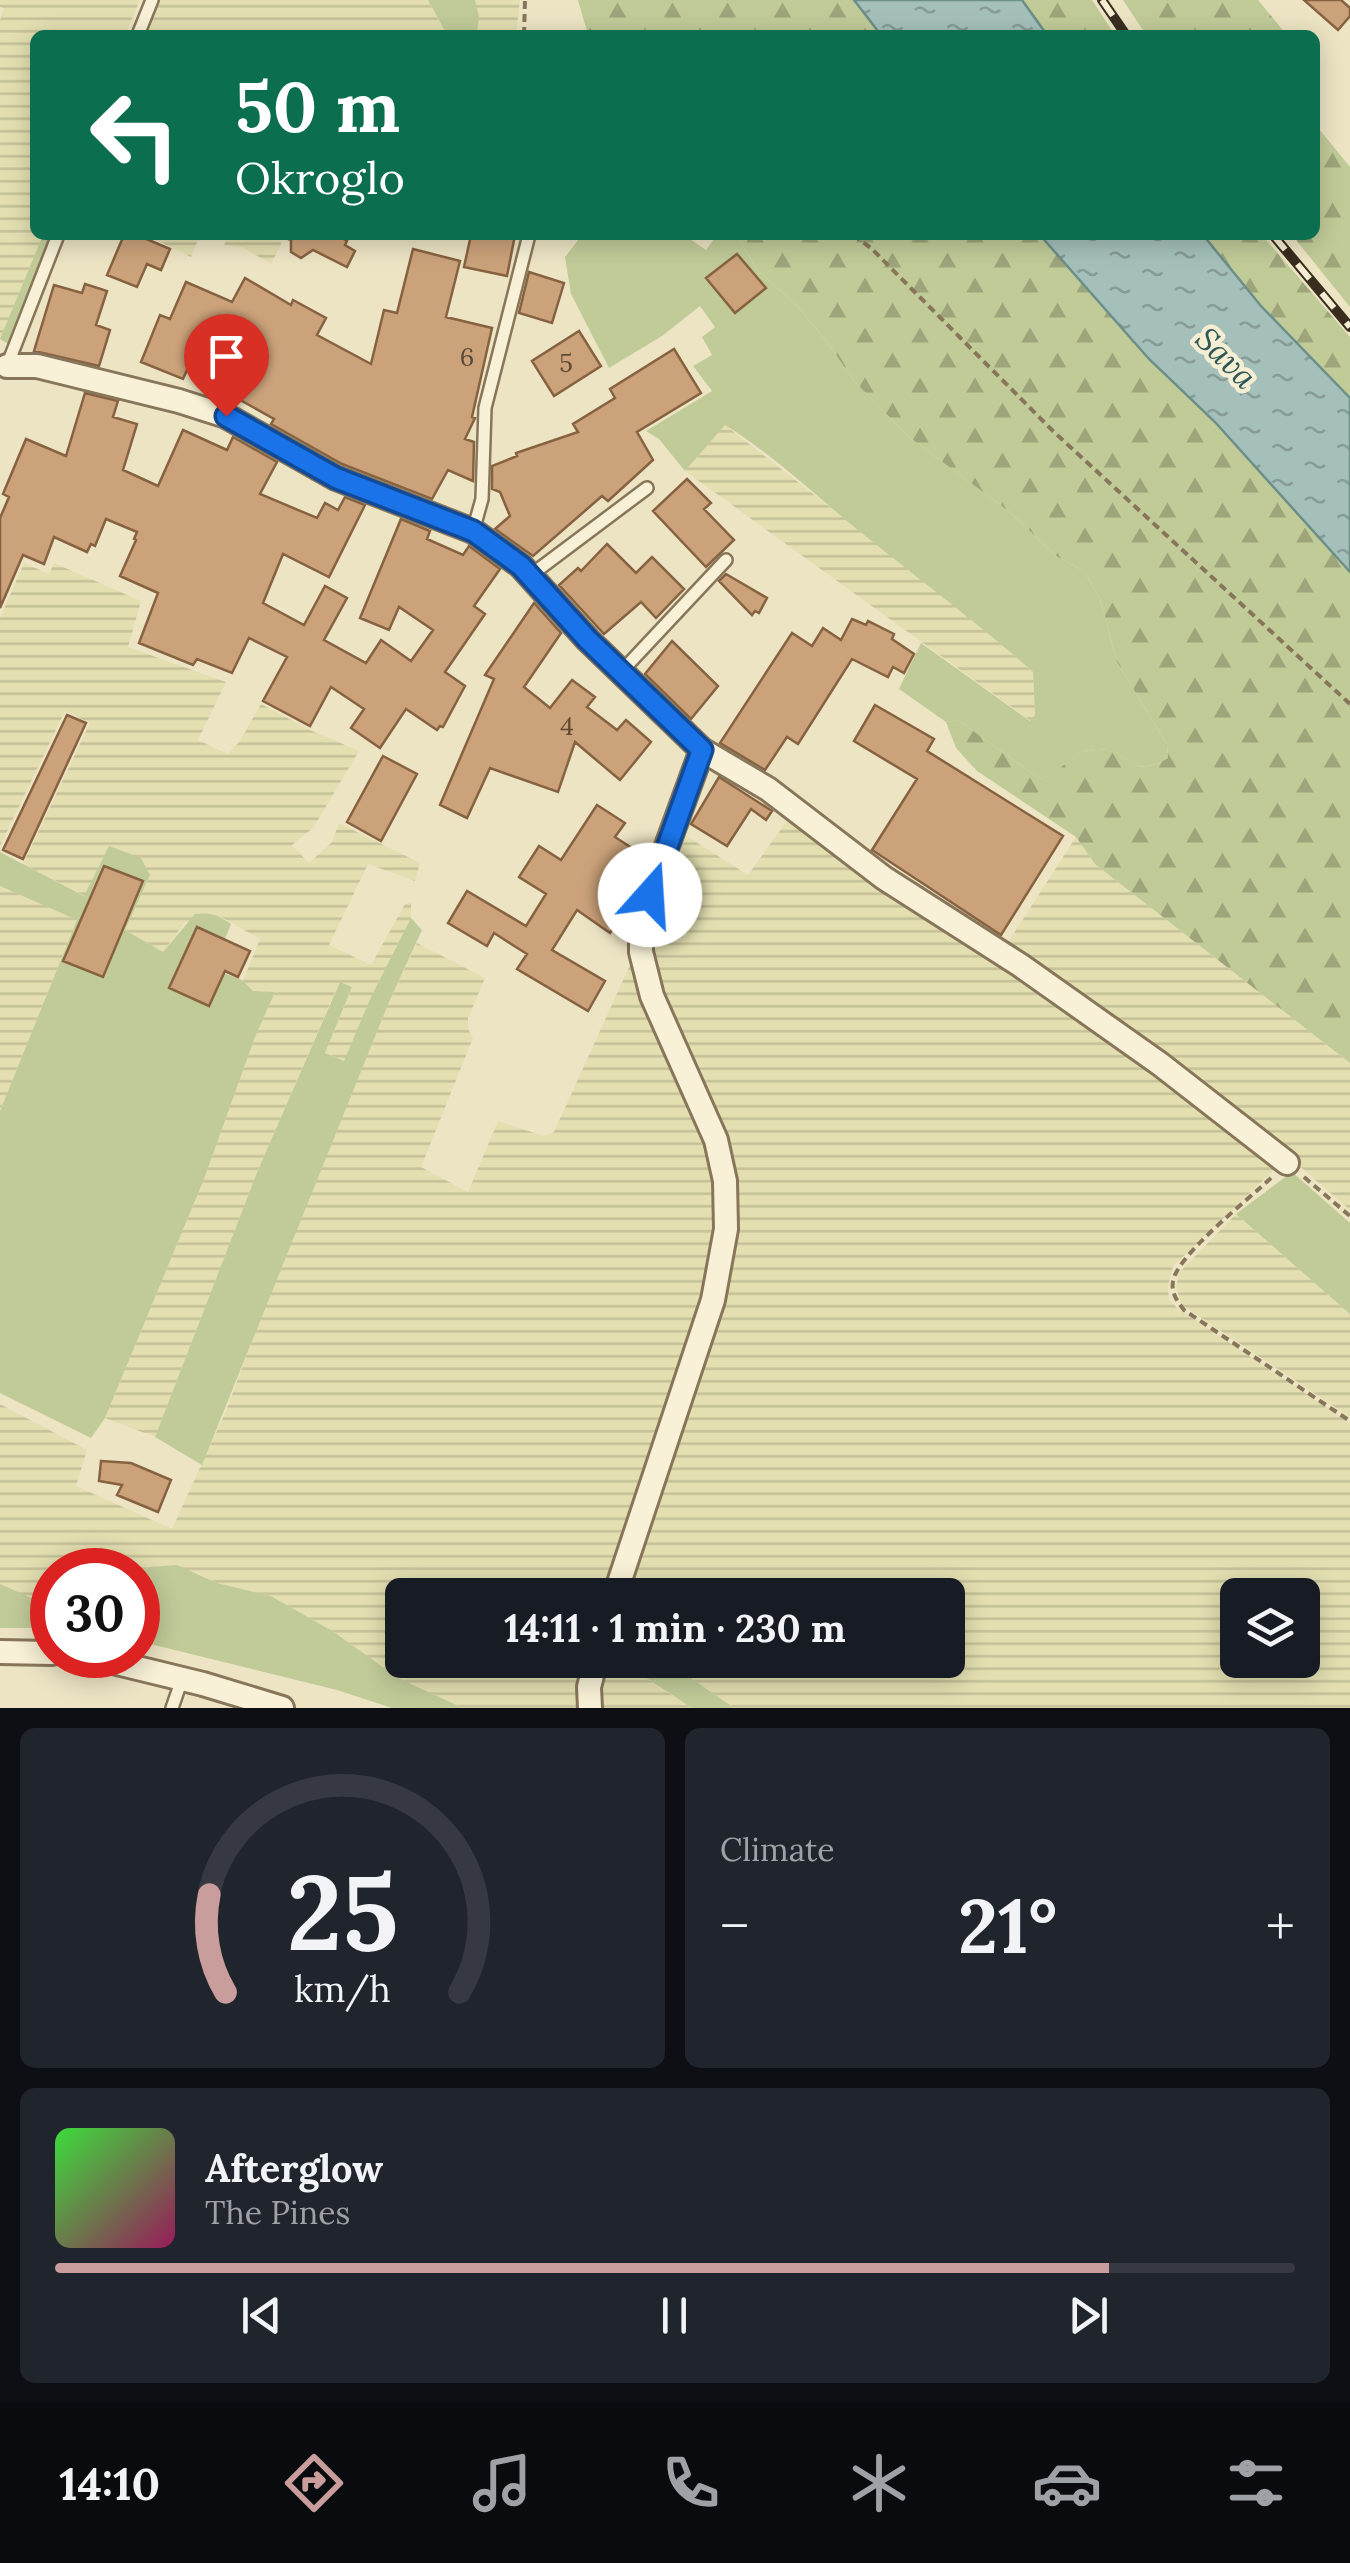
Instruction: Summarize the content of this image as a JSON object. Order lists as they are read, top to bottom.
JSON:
{
  "water": ["Sava"],
  "house_numbers": ["6", "5", "4"],
  "page": {
    "turn": ["50 m", "Okroglo"],
    "limit": "30",
    "trip": "14:11 · 1 min · 230 m",
    "tile": "Climate",
    "heat": ["−", "21°", "+"],
    "song": ["Afterglow", "The Pines"],
    "tabs": "14:10",
    "gauge": ["25", "km/h"]
  }
}
